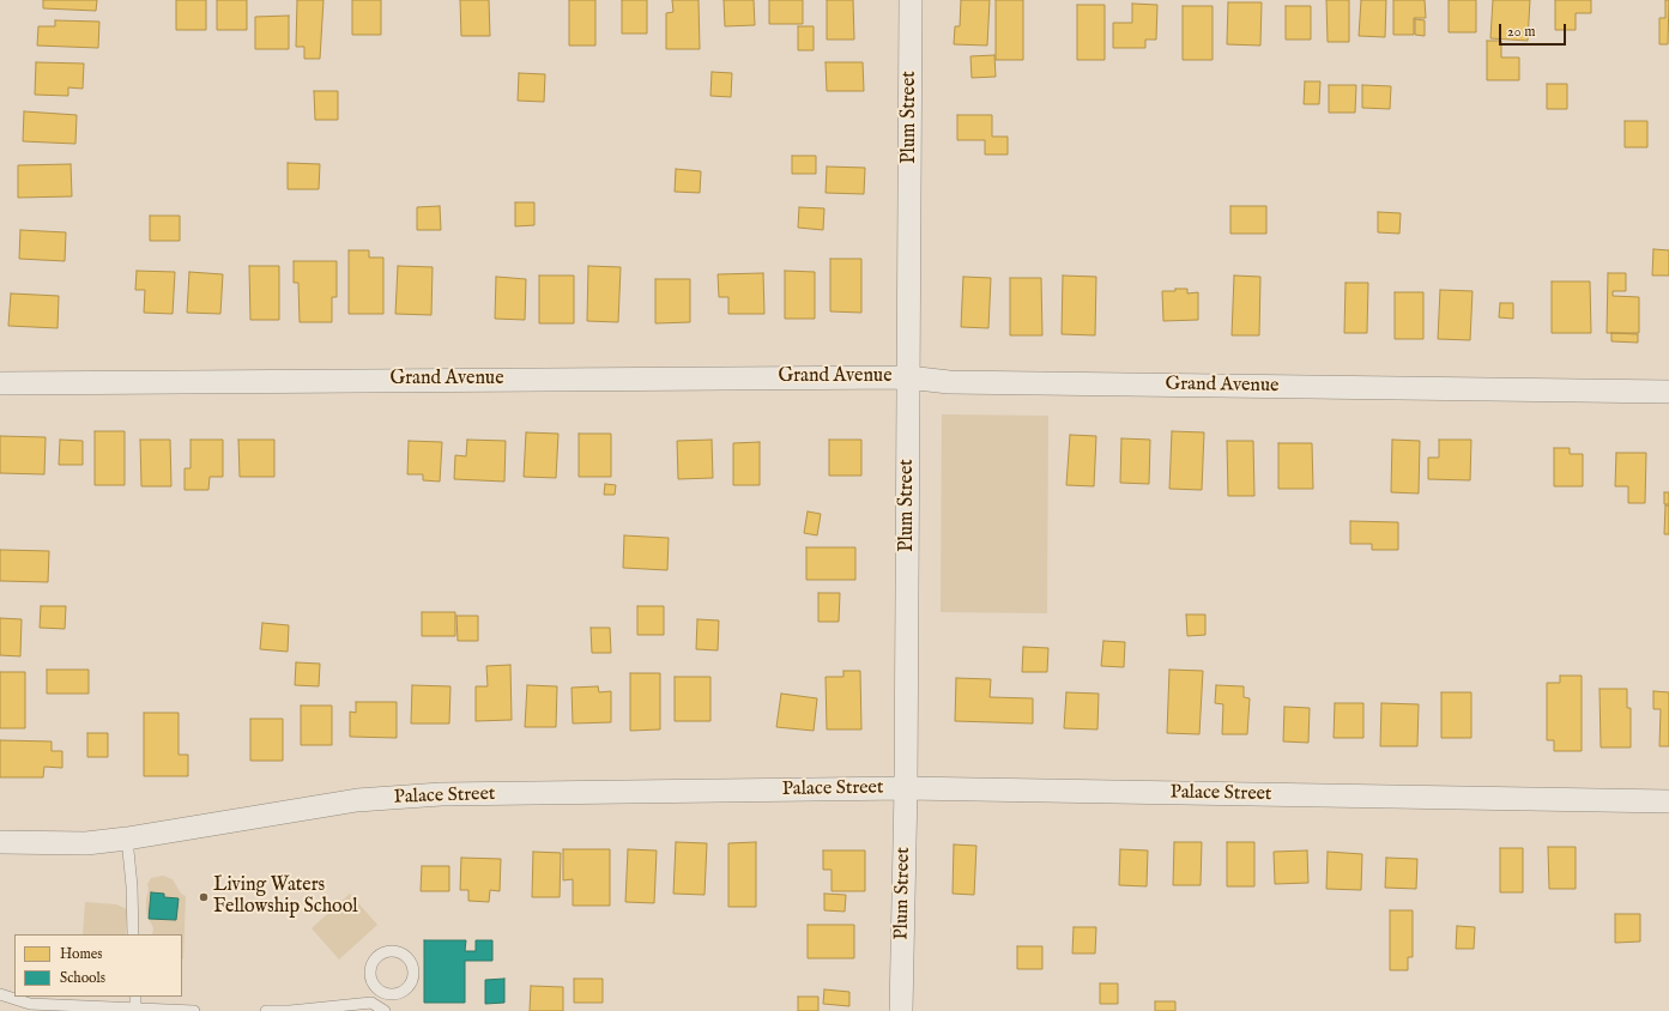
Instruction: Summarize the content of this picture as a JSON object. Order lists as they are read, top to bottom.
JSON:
{
  "streets": {
    "street": ["Plum Street", "Grand Avenue", "Palace Street"]
  },
  "crossings": [
    ["Plum Street", "Grand Avenue"],
    ["Plum Street", "Palace Street"]
  ],
  "places": ["Living Waters Fellowship School"],
  "legend": ["Homes", "Schools"],
  "scale_bar": "20 m"
}
